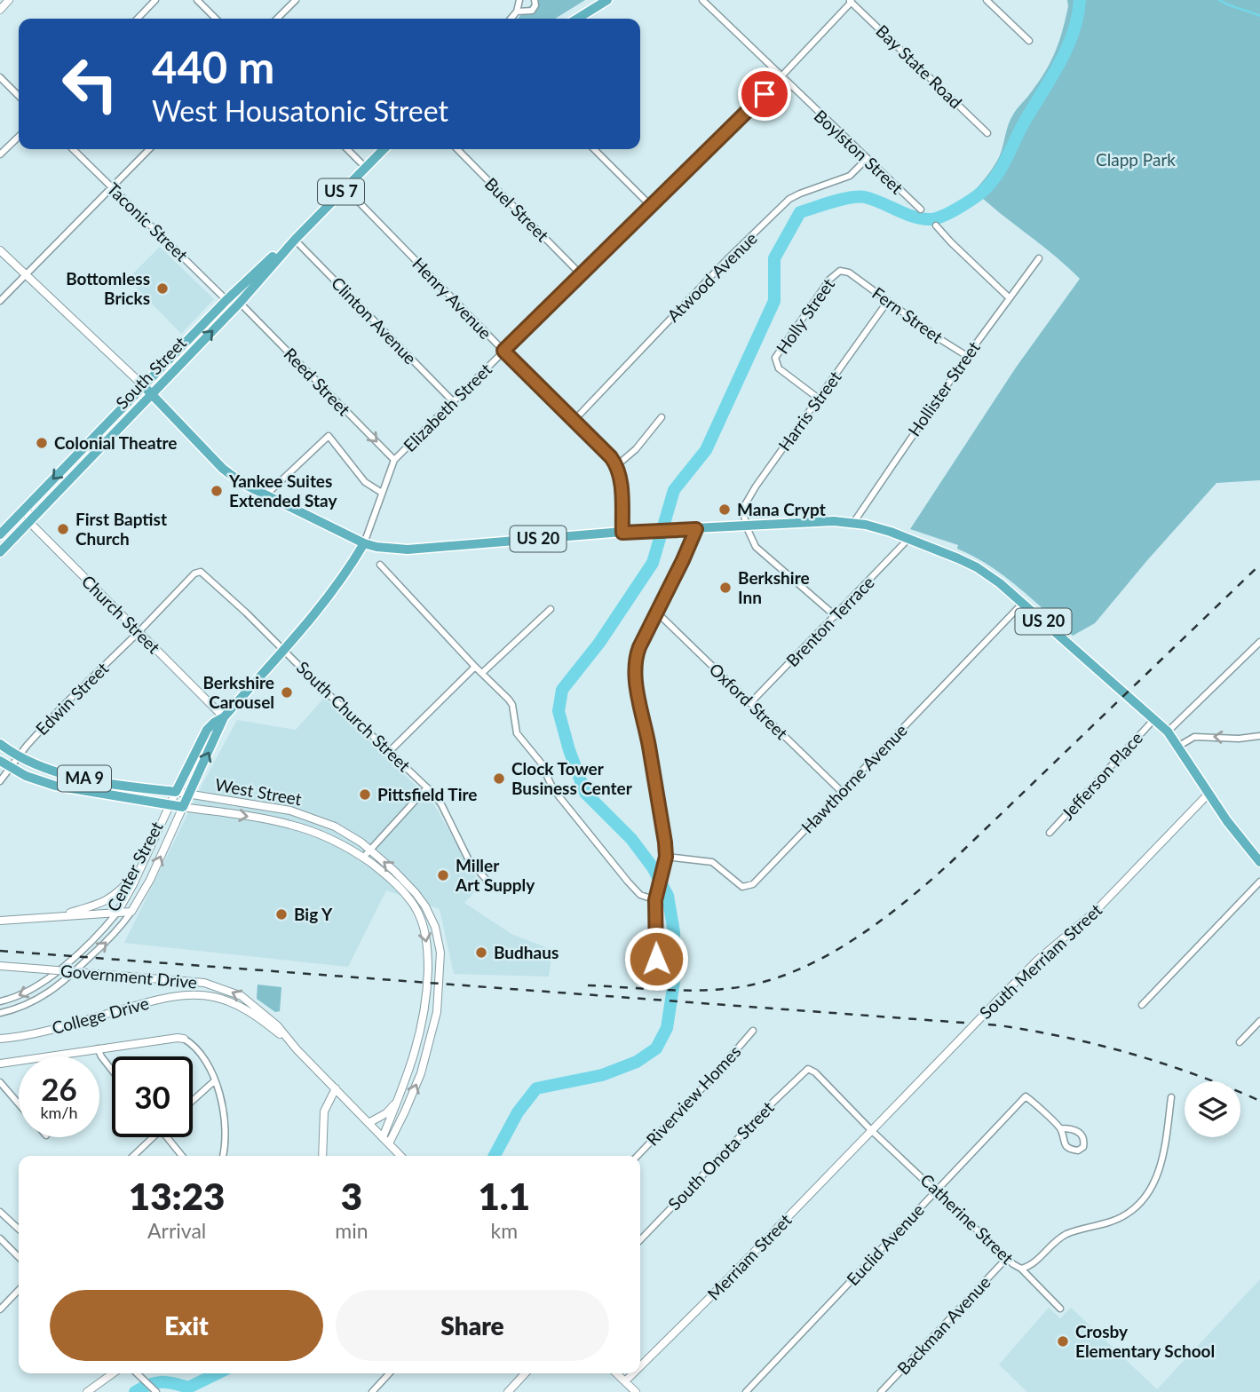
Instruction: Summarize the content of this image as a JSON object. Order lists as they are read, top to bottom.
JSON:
{
  "streets": {
    "highway": [
      "US 7",
      "South Street",
      "US 20",
      "MA 9",
      "West Street",
      "Center Street"
    ],
    "street": [
      "Bay State Road",
      "Boylston Street",
      "Buel Street",
      "Taconic Street",
      "Atwood Avenue",
      "Henry Avenue",
      "Fern Street",
      "Holly Street",
      "Clinton Avenue",
      "Reed Street",
      "Hollister Street",
      "Elizabeth Street",
      "Harris Street",
      "Church Street",
      "Brenton Terrace",
      "Edwin Street",
      "Oxford Street",
      "South Church Street",
      "Jefferson Place",
      "Hawthorne Avenue",
      "South Merriam Street",
      "Government Drive",
      "College Drive",
      "Riverview Homes",
      "South Onota Street",
      "Catherine Street",
      "Euclid Avenue",
      "Merriam Street",
      "Backman Avenue"
    ]
  },
  "crossings": [
    ["Bay State Road", "Elizabeth Street"],
    ["Boylston Street", "Atwood Avenue"],
    ["Boylston Street", "Elizabeth Street"],
    ["Buel Street", "Elizabeth Street"],
    ["Taconic Street", "South Street"],
    ["Atwood Avenue", "Henry Avenue"],
    ["Henry Avenue", "South Street"],
    ["Henry Avenue", "Elizabeth Street"],
    ["Fern Street", "Holly Street"],
    ["Fern Street", "Hollister Street"],
    ["Fern Street", "Harris Street"],
    ["Holly Street", "Harris Street"],
    ["Clinton Avenue", "South Street"],
    ["Clinton Avenue", "Elizabeth Street"],
    ["South Street", "Reed Street"],
    ["South Street", "US 20"],
    ["South Street", "Church Street"],
    ["Reed Street", "Elizabeth Street"],
    ["Hollister Street", "US 20"],
    ["Elizabeth Street", "US 20"],
    ["Elizabeth Street", "Center Street"],
    ["Harris Street", "US 20"],
    ["US 20", "Brenton Terrace"],
    ["US 20", "Jefferson Place"],
    ["US 20", "Hawthorne Avenue"],
    ["US 20", "Center Street"],
    ["US 20", "South Merriam Street"],
    ["Church Street", "Edwin Street"],
    ["Church Street", "Center Street"],
    ["Brenton Terrace", "Oxford Street"],
    ["Edwin Street", "South Church Street"],
    ["Edwin Street", "West Street"],
    ["Oxford Street", "Hawthorne Avenue"],
    ["South Church Street", "Center Street"],
    ["West Street", "Center Street"],
    ["West Street", "Government Drive"],
    ["South Merriam Street", "Catherine Street"],
    ["South Merriam Street", "Merriam Street"],
    ["Government Drive", "College Drive"],
    ["South Onota Street", "Catherine Street"],
    ["Catherine Street", "Euclid Avenue"],
    ["Catherine Street", "Merriam Street"],
    ["Catherine Street", "Backman Avenue"]
  ],
  "one_way": ["Reed Street"],
  "parks": ["Clapp Park"],
  "places": [
    "Bottomless Bricks",
    "Colonial Theatre",
    "Yankee Suites Extended Stay",
    "Mana Crypt",
    "First Baptist Church",
    "Berkshire Inn",
    "Berkshire Carousel",
    "Clock Tower Business Center",
    "Pittsfield Tire",
    "Miller Art Supply",
    "Big Y",
    "Budhaus",
    "Crosby Elementary School"
  ],
  "page": {
    "turn": ["440 m", "West Housatonic Street"],
    "speed": "26 km/h",
    "limit": "30",
    "eta": [
      "13:23",
      "Arrival",
      "3",
      "min",
      "1.1",
      "km"
    ],
    "buttons": ["Exit", "Share"]
  }
}
